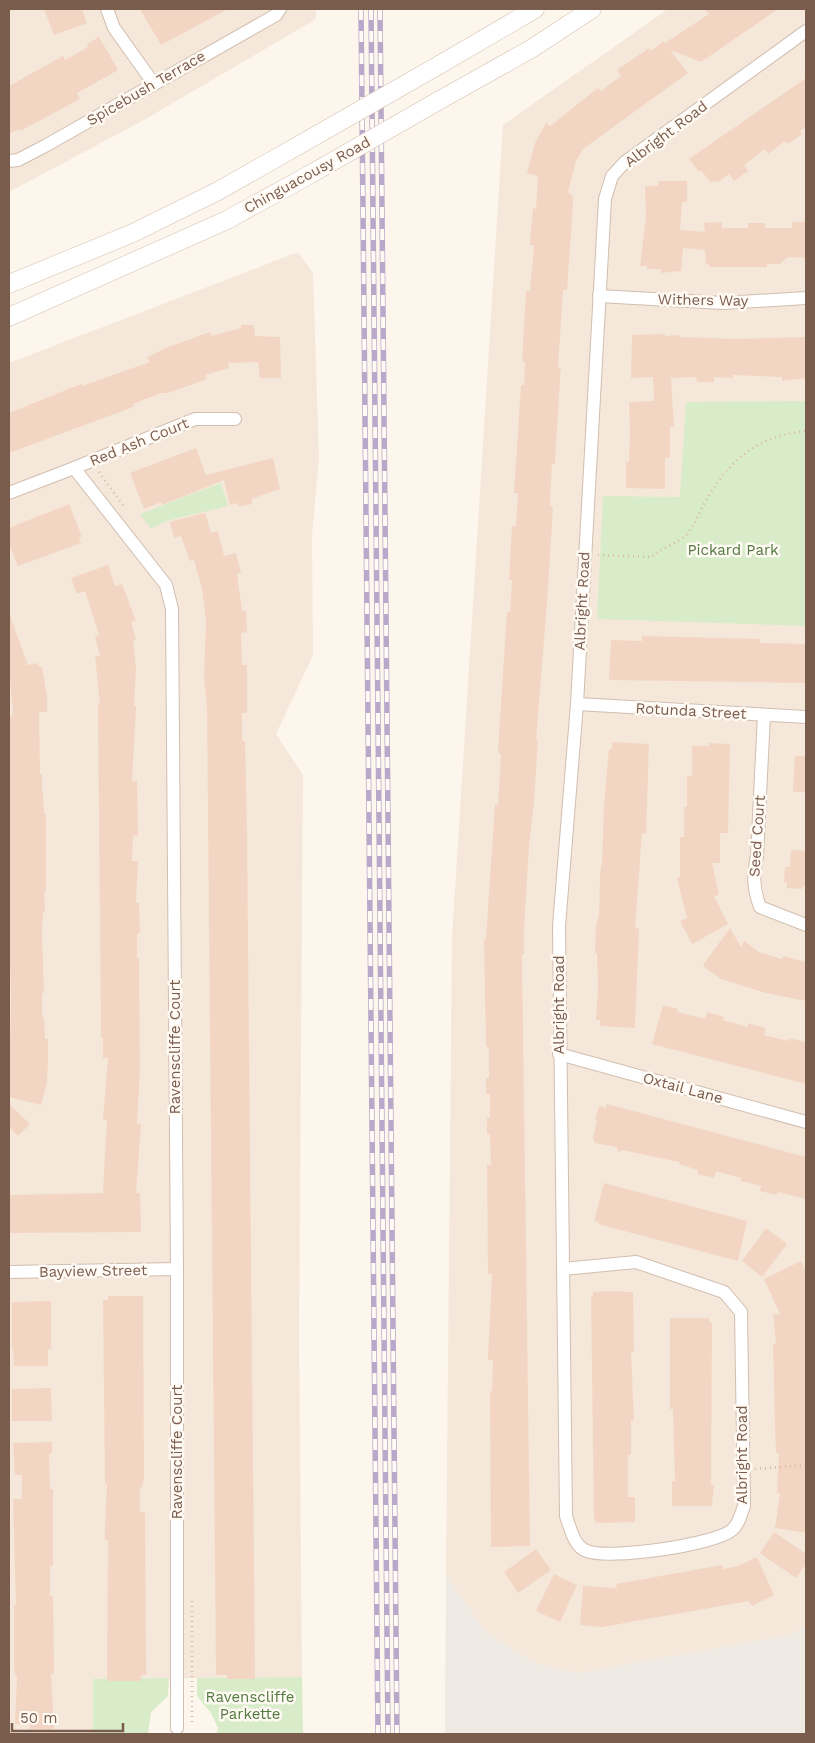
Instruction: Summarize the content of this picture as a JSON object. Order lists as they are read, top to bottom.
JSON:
{
  "streets": {
    "main road": ["Chinguacousy Road"],
    "street": [
      "Spicebush Terrace",
      "Albright Road",
      "Withers Way",
      "Red Ash Court",
      "Rotunda Street",
      "Seed Court",
      "Ravenscliffe Court",
      "Oxtail Lane",
      "Bayview Street"
    ]
  },
  "crossings": [
    ["Albright Road", "Withers Way"],
    ["Albright Road", "Rotunda Street"],
    ["Albright Road", "Oxtail Lane"],
    ["Red Ash Court", "Ravenscliffe Court"],
    ["Rotunda Street", "Seed Court"],
    ["Ravenscliffe Court", "Bayview Street"]
  ],
  "parks": ["Pickard Park", "Ravenscliffe Parkette"],
  "scale_bar": "50 m"
}
